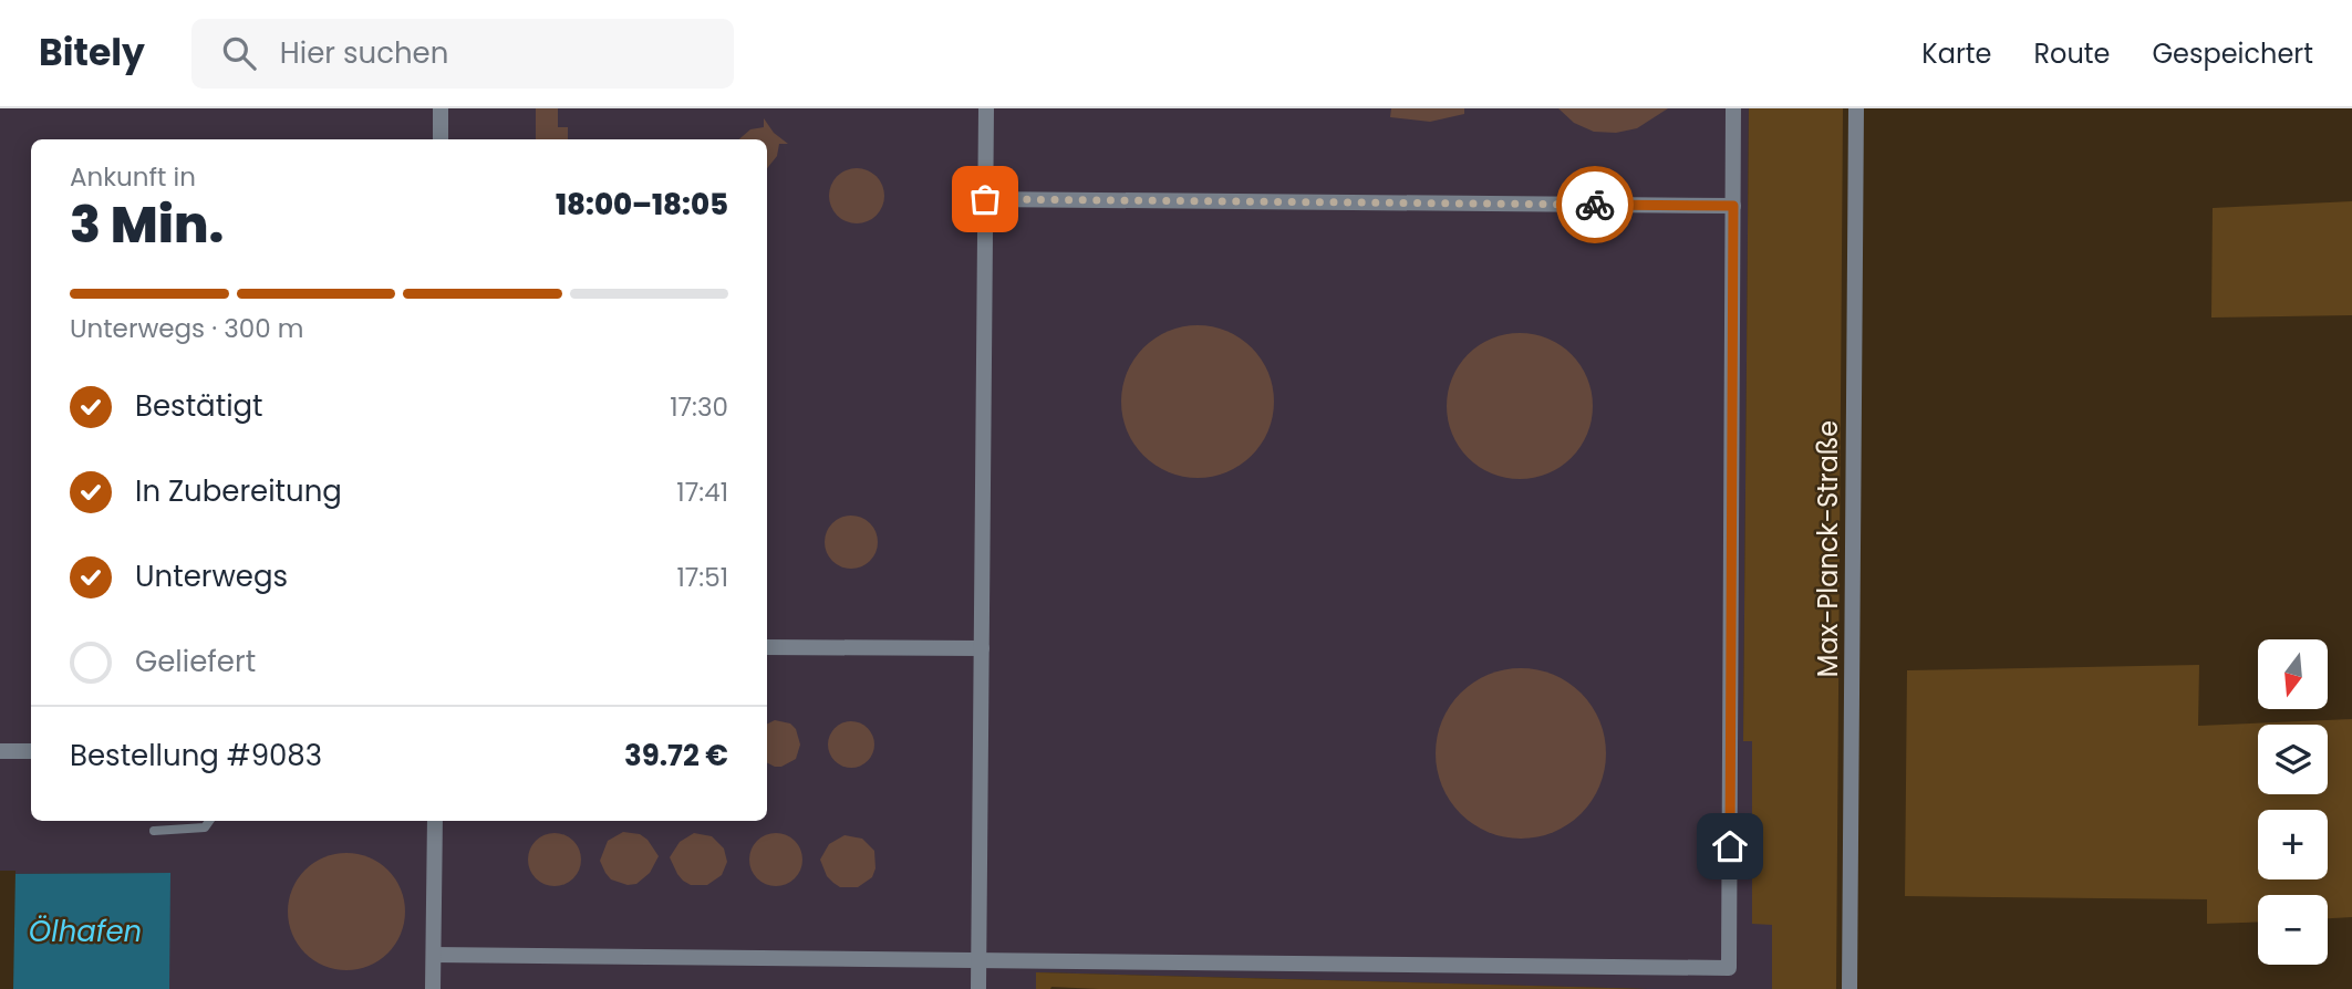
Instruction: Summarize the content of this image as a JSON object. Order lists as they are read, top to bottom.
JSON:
{
  "streets": {
    "street": ["Max-Planck-Straße"]
  },
  "water": ["Ölhafen"],
  "north": "bottom",
  "page": {
    "header": "Bitely",
    "search": "Hier suchen",
    "nav": ["Karte", "Route", "Gespeichert"],
    "heading": ["3 Min.", "Ankunft in", "18:00–18:05"],
    "panel": ["Bestellung #9083", "39.72 €"],
    "bar": "Unterwegs · 300 m",
    "list": [
      ["Bestätigt", "17:30"],
      ["In Zubereitung", "17:41"],
      ["Unterwegs", "17:51"],
      "Geliefert"
    ],
    "map_buttons": ["+", "−"]
  }
}
